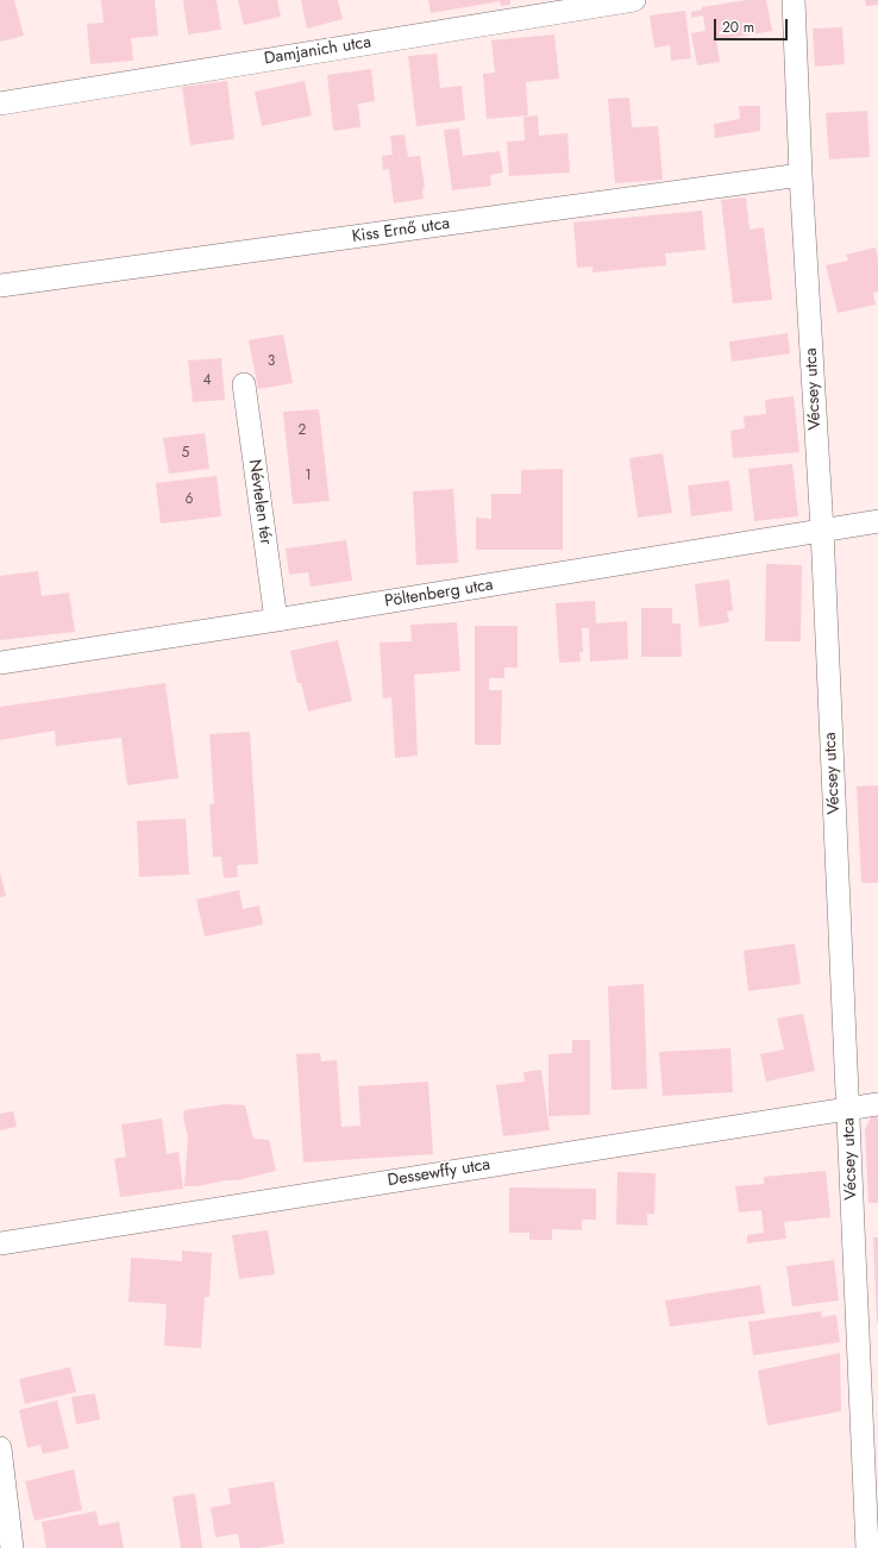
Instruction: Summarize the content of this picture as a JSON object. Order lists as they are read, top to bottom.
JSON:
{
  "streets": {
    "street": [
      "Damjanich utca",
      "Kiss Ernő utca",
      "Vécsey utca",
      "Névtelen tér",
      "Pöltenberg utca",
      "Dessewffy utca"
    ]
  },
  "crossings": [
    ["Kiss Ernő utca", "Vécsey utca"],
    ["Vécsey utca", "Pöltenberg utca"],
    ["Vécsey utca", "Dessewffy utca"],
    ["Névtelen tér", "Pöltenberg utca"]
  ],
  "house_numbers": [
    "3",
    "4",
    "2",
    "5",
    "1",
    "6"
  ],
  "scale_bar": "20 m"
}
